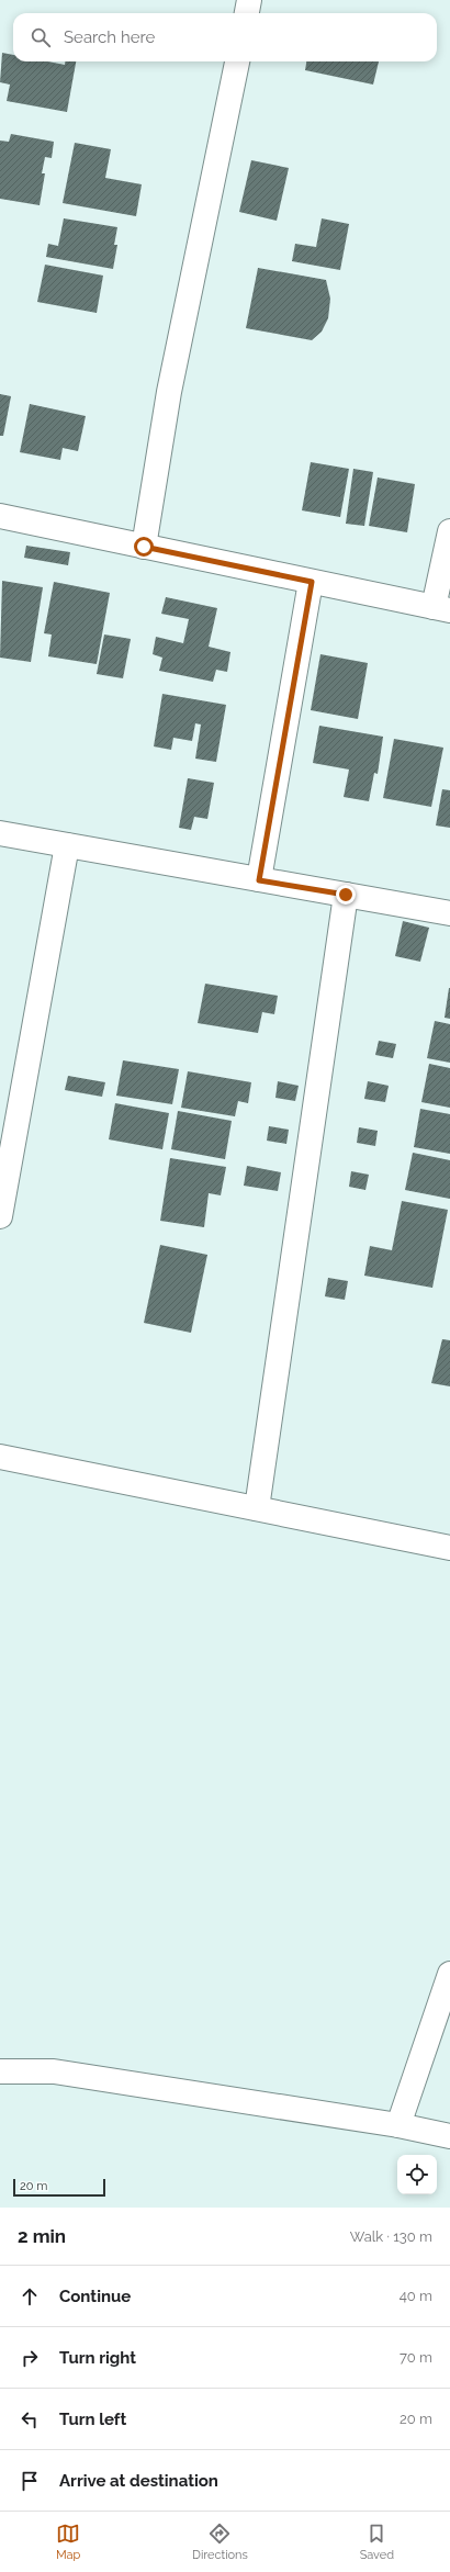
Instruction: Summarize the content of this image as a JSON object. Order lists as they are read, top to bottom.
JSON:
{
  "scale_bar": "20 m",
  "page": {
    "search": "Search here",
    "scale": "20 m",
    "heading": ["2 min", "Walk · 130 m"],
    "list": [
      ["Continue", "40 m"],
      ["Turn right", "70 m"],
      ["Turn left", "20 m"],
      "Arrive at destination"
    ],
    "nav": ["Map", "Directions", "Saved"]
  }
}
